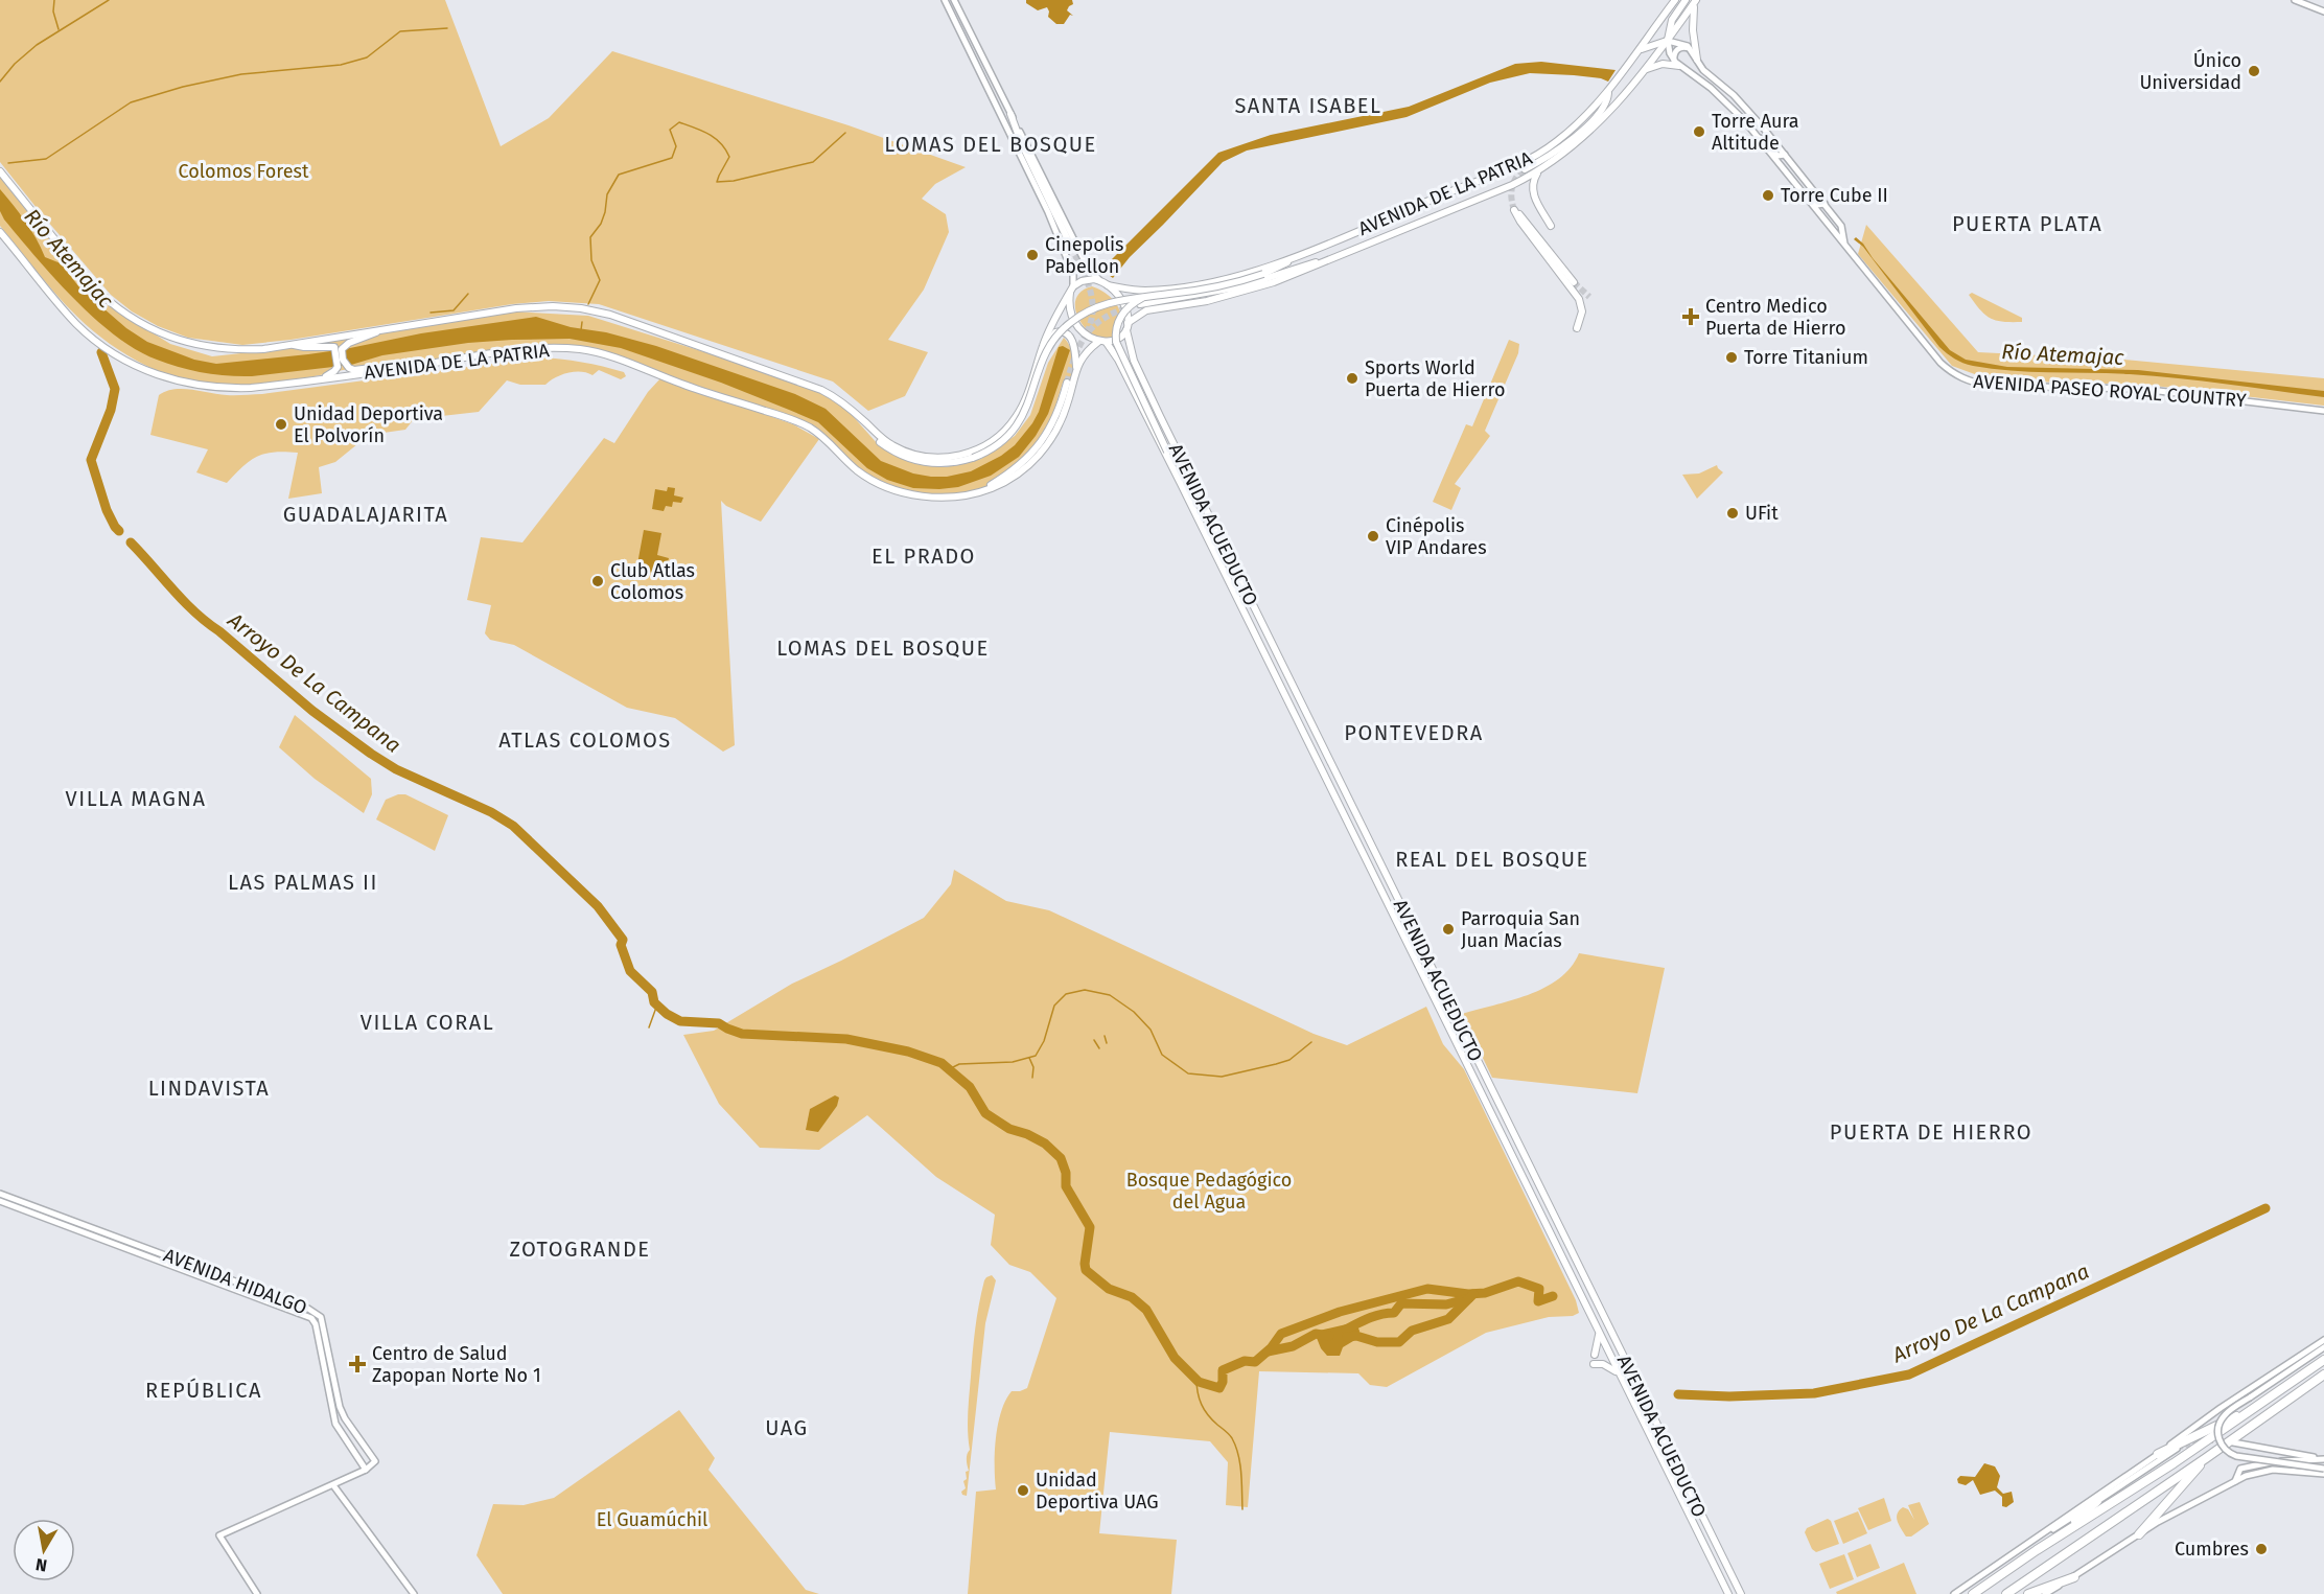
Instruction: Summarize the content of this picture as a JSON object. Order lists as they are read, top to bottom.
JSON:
{
  "streets": {
    "main road": [
      "AVENIDA DE LA PATRIA",
      "AVENIDA PASEO ROYAL COUNTRY",
      "AVENIDA ACUEDUCTO",
      "AVENIDA HIDALGO"
    ]
  },
  "crossings": [
    ["AVENIDA DE LA PATRIA", "AVENIDA ACUEDUCTO"]
  ],
  "districts": [
    "SANTA ISABEL",
    "LOMAS DEL BOSQUE",
    "PUERTA PLATA",
    "GUADALAJARITA",
    "EL PRADO",
    "LOMAS DEL BOSQUE",
    "PONTEVEDRA",
    "ATLAS COLOMOS",
    "VILLA MAGNA",
    "REAL DEL BOSQUE",
    "LAS PALMAS II",
    "VILLA CORAL",
    "LINDAVISTA",
    "PUERTA DE HIERRO",
    "ZOTOGRANDE",
    "REPÚBLICA",
    "UAG"
  ],
  "water": ["Río Atemajac", "Arroyo De La Campana"],
  "parks": ["Colomos Forest", "Bosque Pedagógico del Agua", "El Guamúchil"],
  "places": {
    "other": [
      "Único Universidad",
      "Torre Aura Altitude",
      "Torre Cube II",
      "Cinepolis Pabellon",
      "Torre Titanium",
      "Sports World Puerta de Hierro",
      "Unidad Deportiva El Polvorín",
      "UFit",
      "Cinépolis VIP Andares",
      "Club Atlas Colomos",
      "Parroquia San Juan Macías",
      "Unidad Deportiva UAG",
      "Cumbres"
    ],
    "health": ["Centro Medico Puerta de Hierro", "Centro de Salud Zapopan Norte No 1"]
  },
  "north": "bottom"
}
